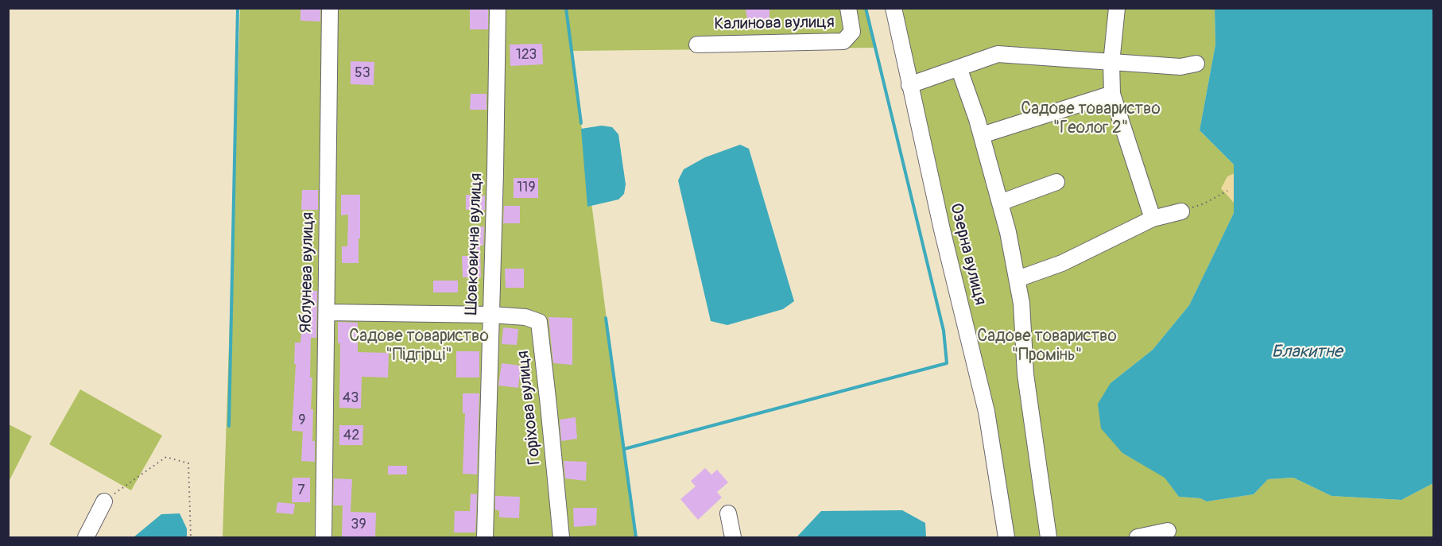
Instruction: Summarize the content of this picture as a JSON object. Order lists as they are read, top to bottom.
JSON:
{
  "streets": {
    "street": [
      "Калинова вулиця",
      "Шовковична вулиця",
      "Озерна вулиця",
      "Яблунева вулиця",
      "Горіхова вулиця"
    ]
  },
  "crossings": [
    ["Шовковична вулиця", "Горіхова вулиця"]
  ],
  "water": ["Блакитне"],
  "parks": ["Садове товариство \"Геолог 2\"", "Садове товариство \"Підгірці\"", "Садове товариство \"Промінь\""],
  "house_numbers": [
    "123",
    "53",
    "119",
    "43",
    "9",
    "42",
    "7",
    "39"
  ]
}
